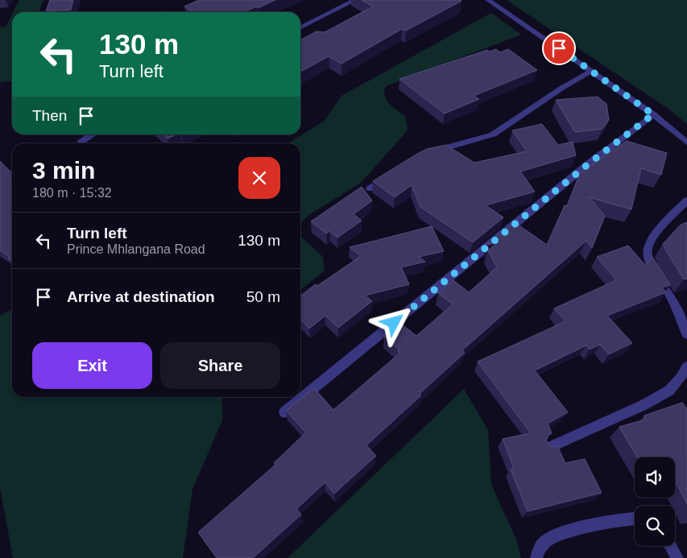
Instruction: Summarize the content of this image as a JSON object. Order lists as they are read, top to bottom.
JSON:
{
  "page": {
    "turn": ["130 m", "Turn left"],
    "then": "Then",
    "heading": ["3 min", "180 m · 15:32"],
    "list": [
      {
        "name": "Turn left",
        "note": "Prince Mhlangana Road",
        "value": "130 m"
      },
      {
        "name": "Arrive at destination",
        "value": "50 m"
      }
    ],
    "buttons": ["Exit", "Share"]
  }
}
